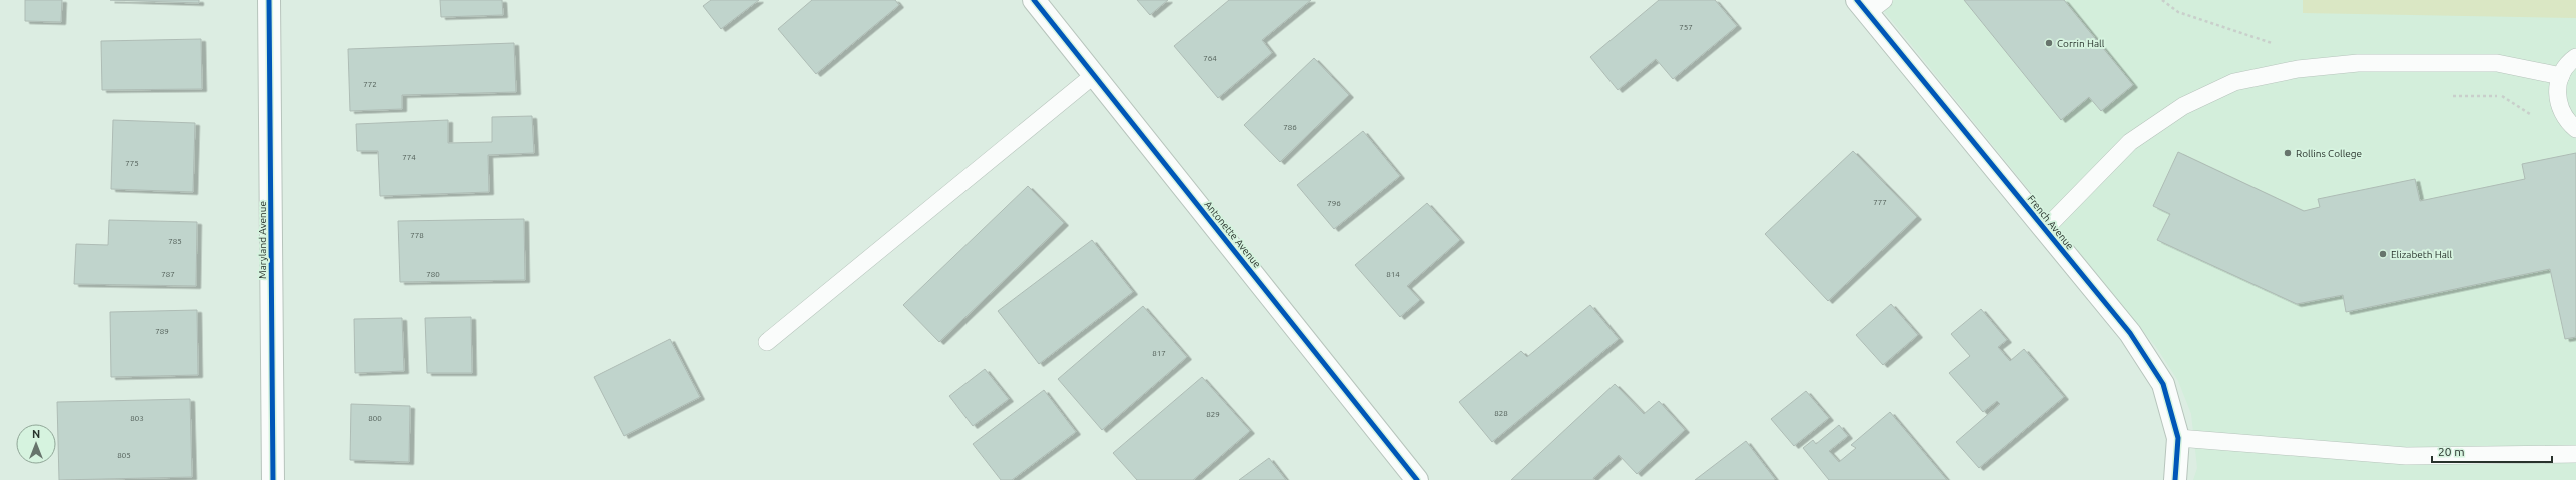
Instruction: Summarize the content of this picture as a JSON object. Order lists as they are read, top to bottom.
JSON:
{
  "streets": {
    "street": ["French Avenue", "Antonette Avenue", "Maryland Avenue"]
  },
  "places": ["Corrin Hall", "Rollins College", "Elizabeth Hall"],
  "house_numbers": [
    "757",
    "764",
    "772",
    "786",
    "774",
    "775",
    "777",
    "796",
    "778",
    "785",
    "787",
    "780",
    "814",
    "789",
    "817",
    "828",
    "829",
    "803",
    "800",
    "805"
  ],
  "scale_bar": "20 m",
  "north": "top"
}
